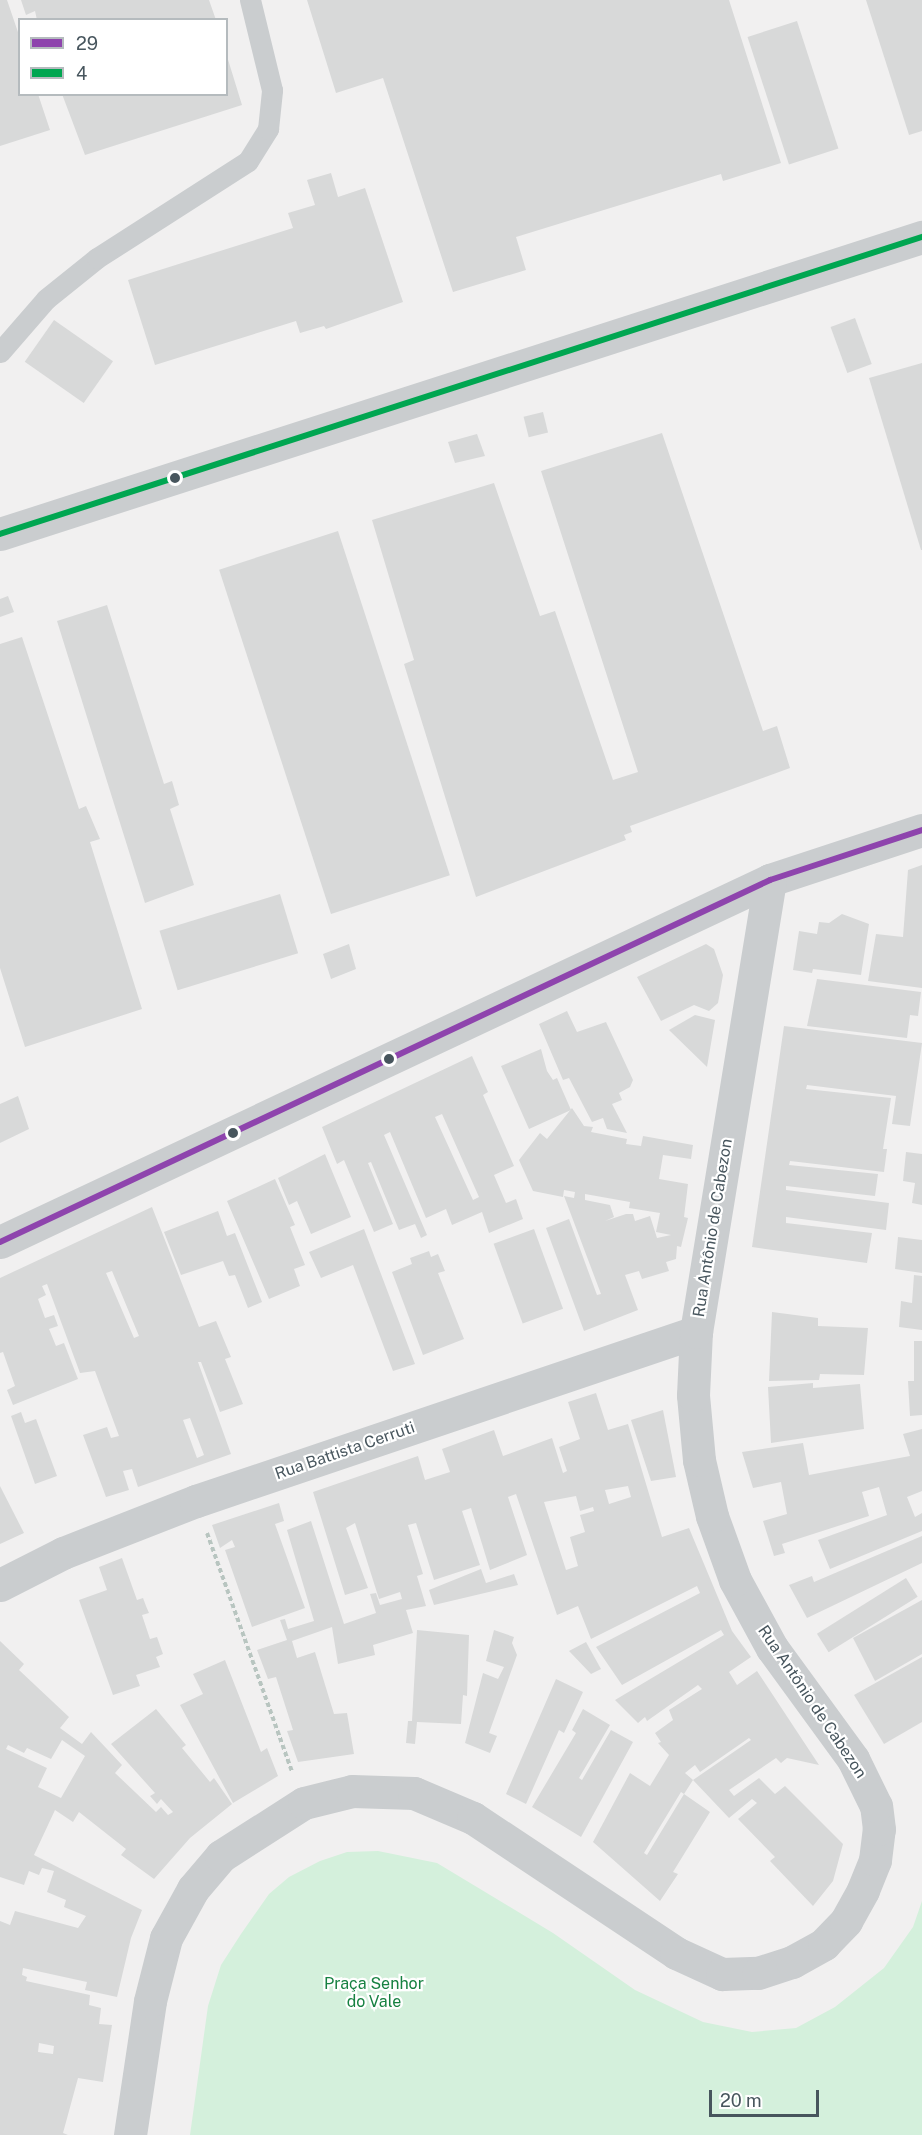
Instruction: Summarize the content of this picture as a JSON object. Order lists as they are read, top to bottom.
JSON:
{
  "streets": {
    "street": ["Rua Antônio de Cabezon", "Rua Battista Cerruti"]
  },
  "crossings": [
    ["Rua Antônio de Cabezon", "Rua Battista Cerruti"]
  ],
  "parks": ["Praça Senhor do Vale"],
  "lines": ["transit line 4", "transit line 29"],
  "legend": ["29", "4"],
  "scale_bar": "20 m"
}
